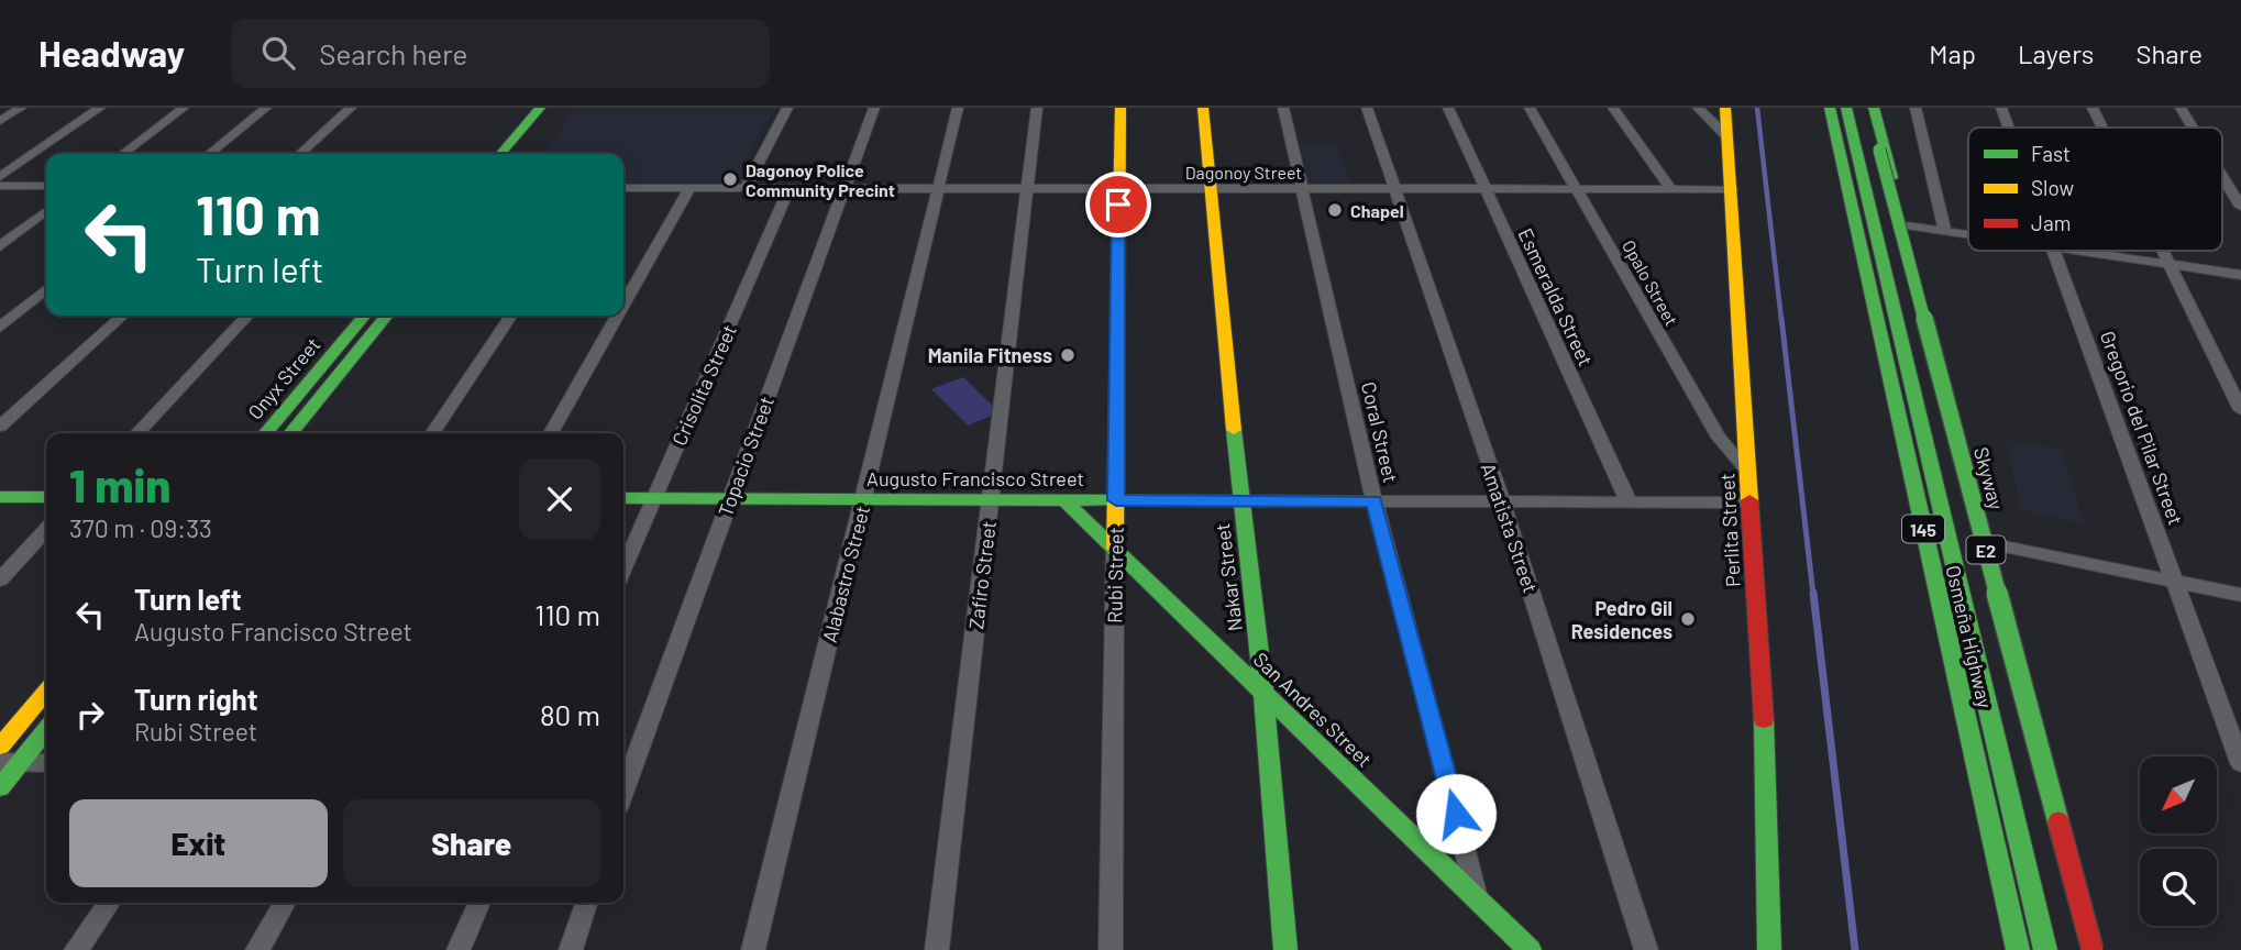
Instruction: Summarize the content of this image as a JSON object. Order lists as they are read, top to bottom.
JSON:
{
  "streets": {
    "main road": [
      "Onyx Street",
      "Augusto Francisco Street",
      "Skyway",
      "145",
      "Perlita Street",
      "E2",
      "Rubi Street",
      "Nakar Street",
      "Osmeña Highway",
      "San Andres Street"
    ],
    "street": [
      "Dagonoy Street",
      "Opalo Street",
      "Esmeralda Street",
      "Crisolita Street",
      "Gregorio del Pilar Street",
      "Coral Street",
      "Topacio Street",
      "Amatista Street",
      "Alabastro Street",
      "Zafiro Street"
    ]
  },
  "crossings": [
    ["Dagonoy Street", "Opalo Street"],
    ["Dagonoy Street", "Esmeralda Street"],
    ["Dagonoy Street", "Crisolita Street"],
    ["Dagonoy Street", "Coral Street"],
    ["Dagonoy Street", "Topacio Street"],
    ["Dagonoy Street", "Amatista Street"],
    ["Dagonoy Street", "Perlita Street"],
    ["Dagonoy Street", "Alabastro Street"],
    ["Dagonoy Street", "Zafiro Street"],
    ["Dagonoy Street", "Rubi Street"],
    ["Dagonoy Street", "Nakar Street"],
    ["Opalo Street", "Perlita Street"],
    ["Esmeralda Street", "Augusto Francisco Street"],
    ["Crisolita Street", "Augusto Francisco Street"],
    ["Coral Street", "Augusto Francisco Street"],
    ["Coral Street", "San Andres Street"],
    ["Topacio Street", "Augusto Francisco Street"],
    ["Augusto Francisco Street", "Amatista Street"],
    ["Augusto Francisco Street", "Perlita Street"],
    ["Augusto Francisco Street", "Alabastro Street"],
    ["Augusto Francisco Street", "Zafiro Street"],
    ["Augusto Francisco Street", "Rubi Street"],
    ["Augusto Francisco Street", "Nakar Street"],
    ["Augusto Francisco Street", "San Andres Street"],
    ["Rubi Street", "San Andres Street"],
    ["Nakar Street", "San Andres Street"]
  ],
  "places": [
    "Dagonoy Police Community Precint",
    "Chapel",
    "Manila Fitness",
    "Pedro Gil Residences"
  ],
  "legend": ["Fast", "Slow", "Jam"],
  "north": "bottom left",
  "page": {
    "header": "Headway",
    "search": "Search here",
    "nav": ["Map", "Layers", "Share"],
    "turn": ["110 m", "Turn left"],
    "heading": ["1 min", "370 m · 09:33"],
    "list": [
      {
        "name": "Turn left",
        "note": "Augusto Francisco Street",
        "value": "110 m"
      },
      {
        "name": "Turn right",
        "note": "Rubi Street",
        "value": "80 m"
      }
    ],
    "buttons": ["Exit", "Share"]
  }
}
